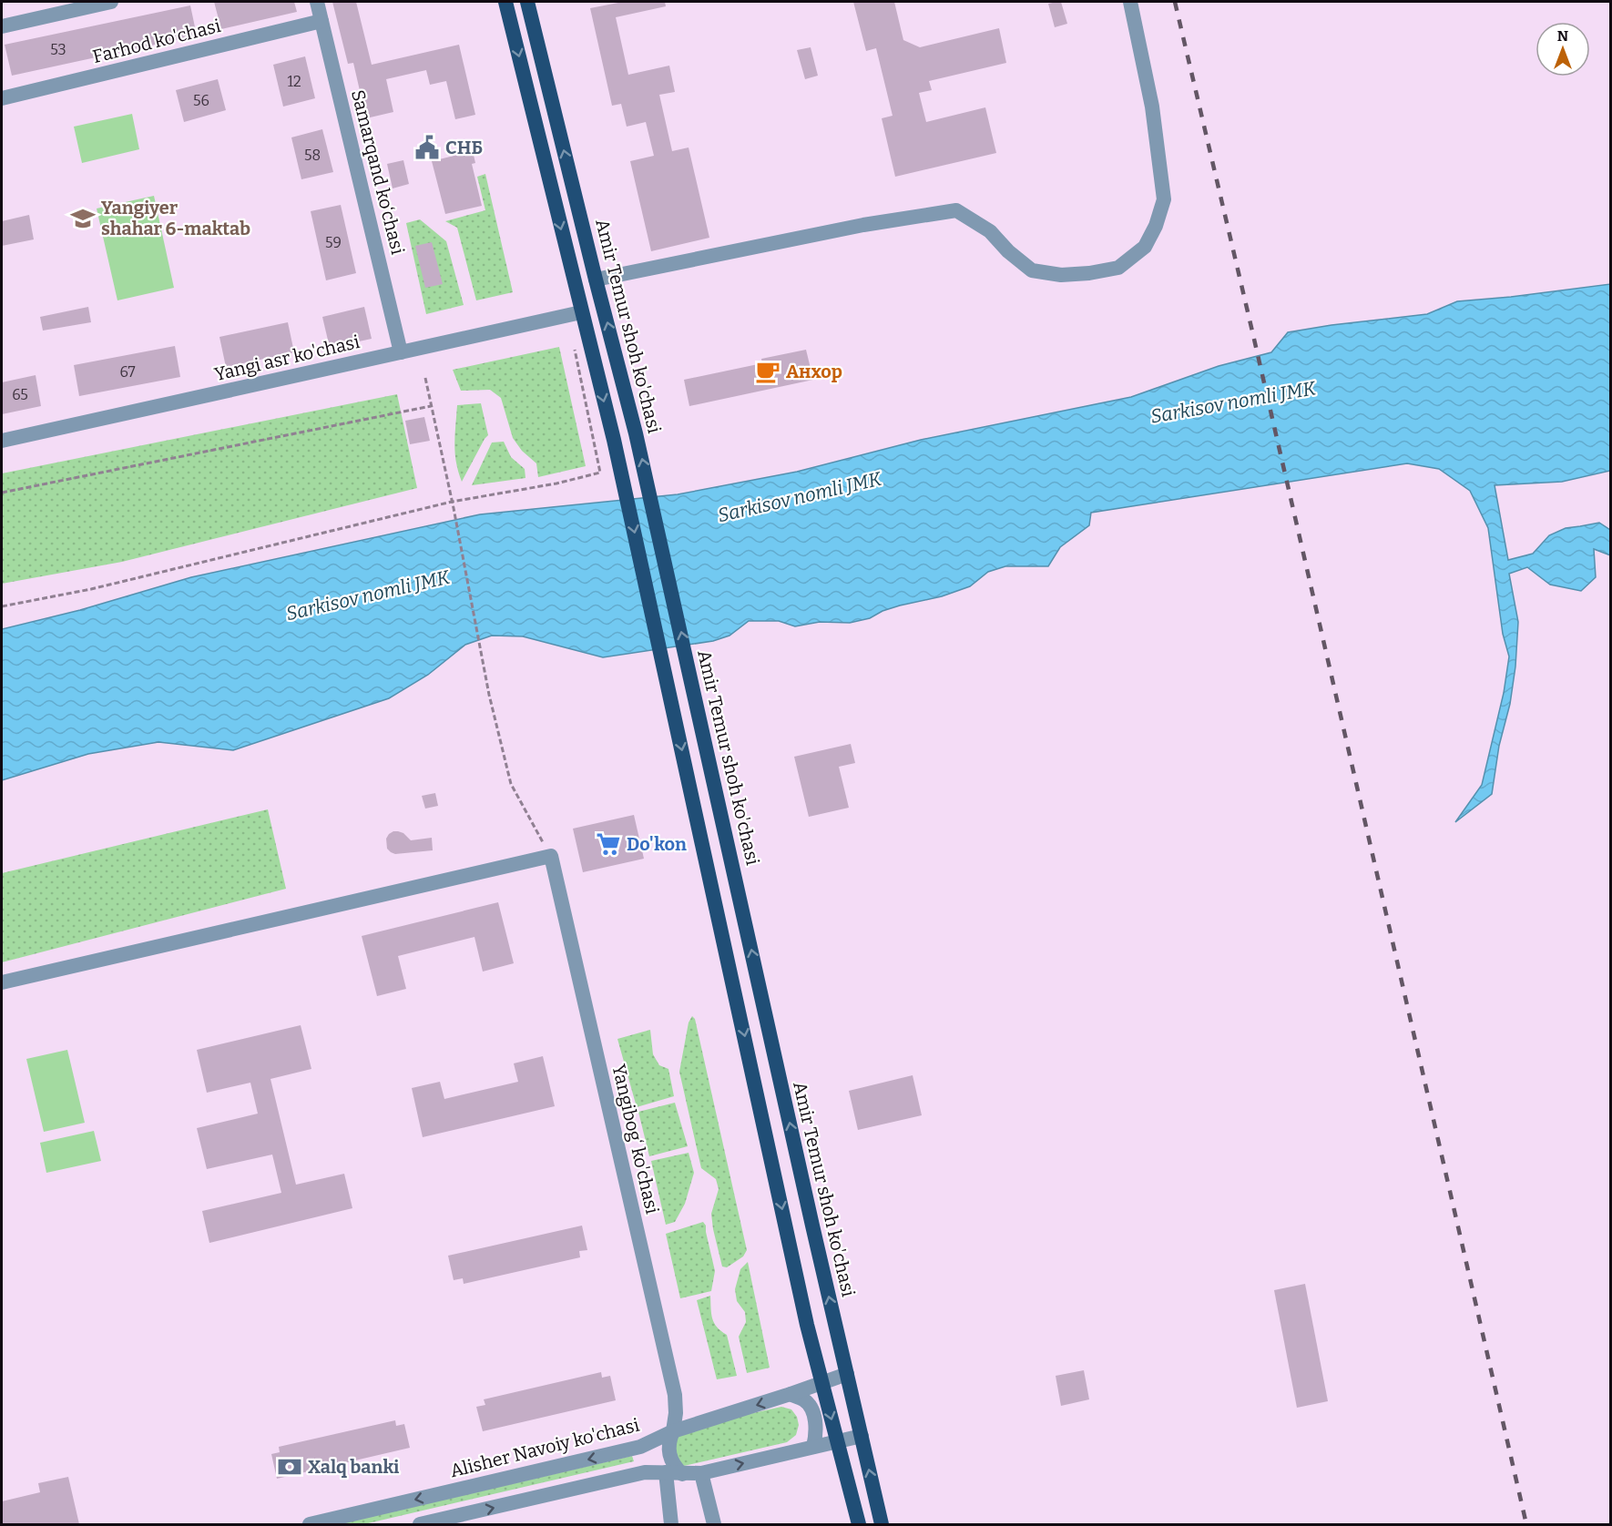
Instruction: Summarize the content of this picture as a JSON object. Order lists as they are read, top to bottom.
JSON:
{
  "streets": {
    "highway": ["Amir Temur shoh ko'chasi"],
    "street": [
      "Farhod ko'chasi",
      "Samarqand ko‘chasi",
      "Yangi asr ko'chasi",
      "Yangibog‘ ko'chasi",
      "Alisher Navoiy ko'chasi"
    ]
  },
  "crossings": [
    ["Farhod ko'chasi", "Samarqand ko‘chasi"],
    ["Samarqand ko‘chasi", "Yangi asr ko'chasi"],
    ["Amir Temur shoh ko'chasi", "Alisher Navoiy ko'chasi"],
    ["Yangibog‘ ko'chasi", "Alisher Navoiy ko'chasi"]
  ],
  "water": ["Sarkisov nomli JMK"],
  "places": {
    "public building": ["СНБ"],
    "school or university": ["Yangiyer shahar 6-maktab"],
    "cafe": ["Анхор"],
    "supermarket": ["Do'kon"],
    "bank": ["Xalq banki"]
  },
  "house_numbers": [
    "53",
    "12",
    "56",
    "58",
    "59",
    "67",
    "65"
  ],
  "north": "top"
}
